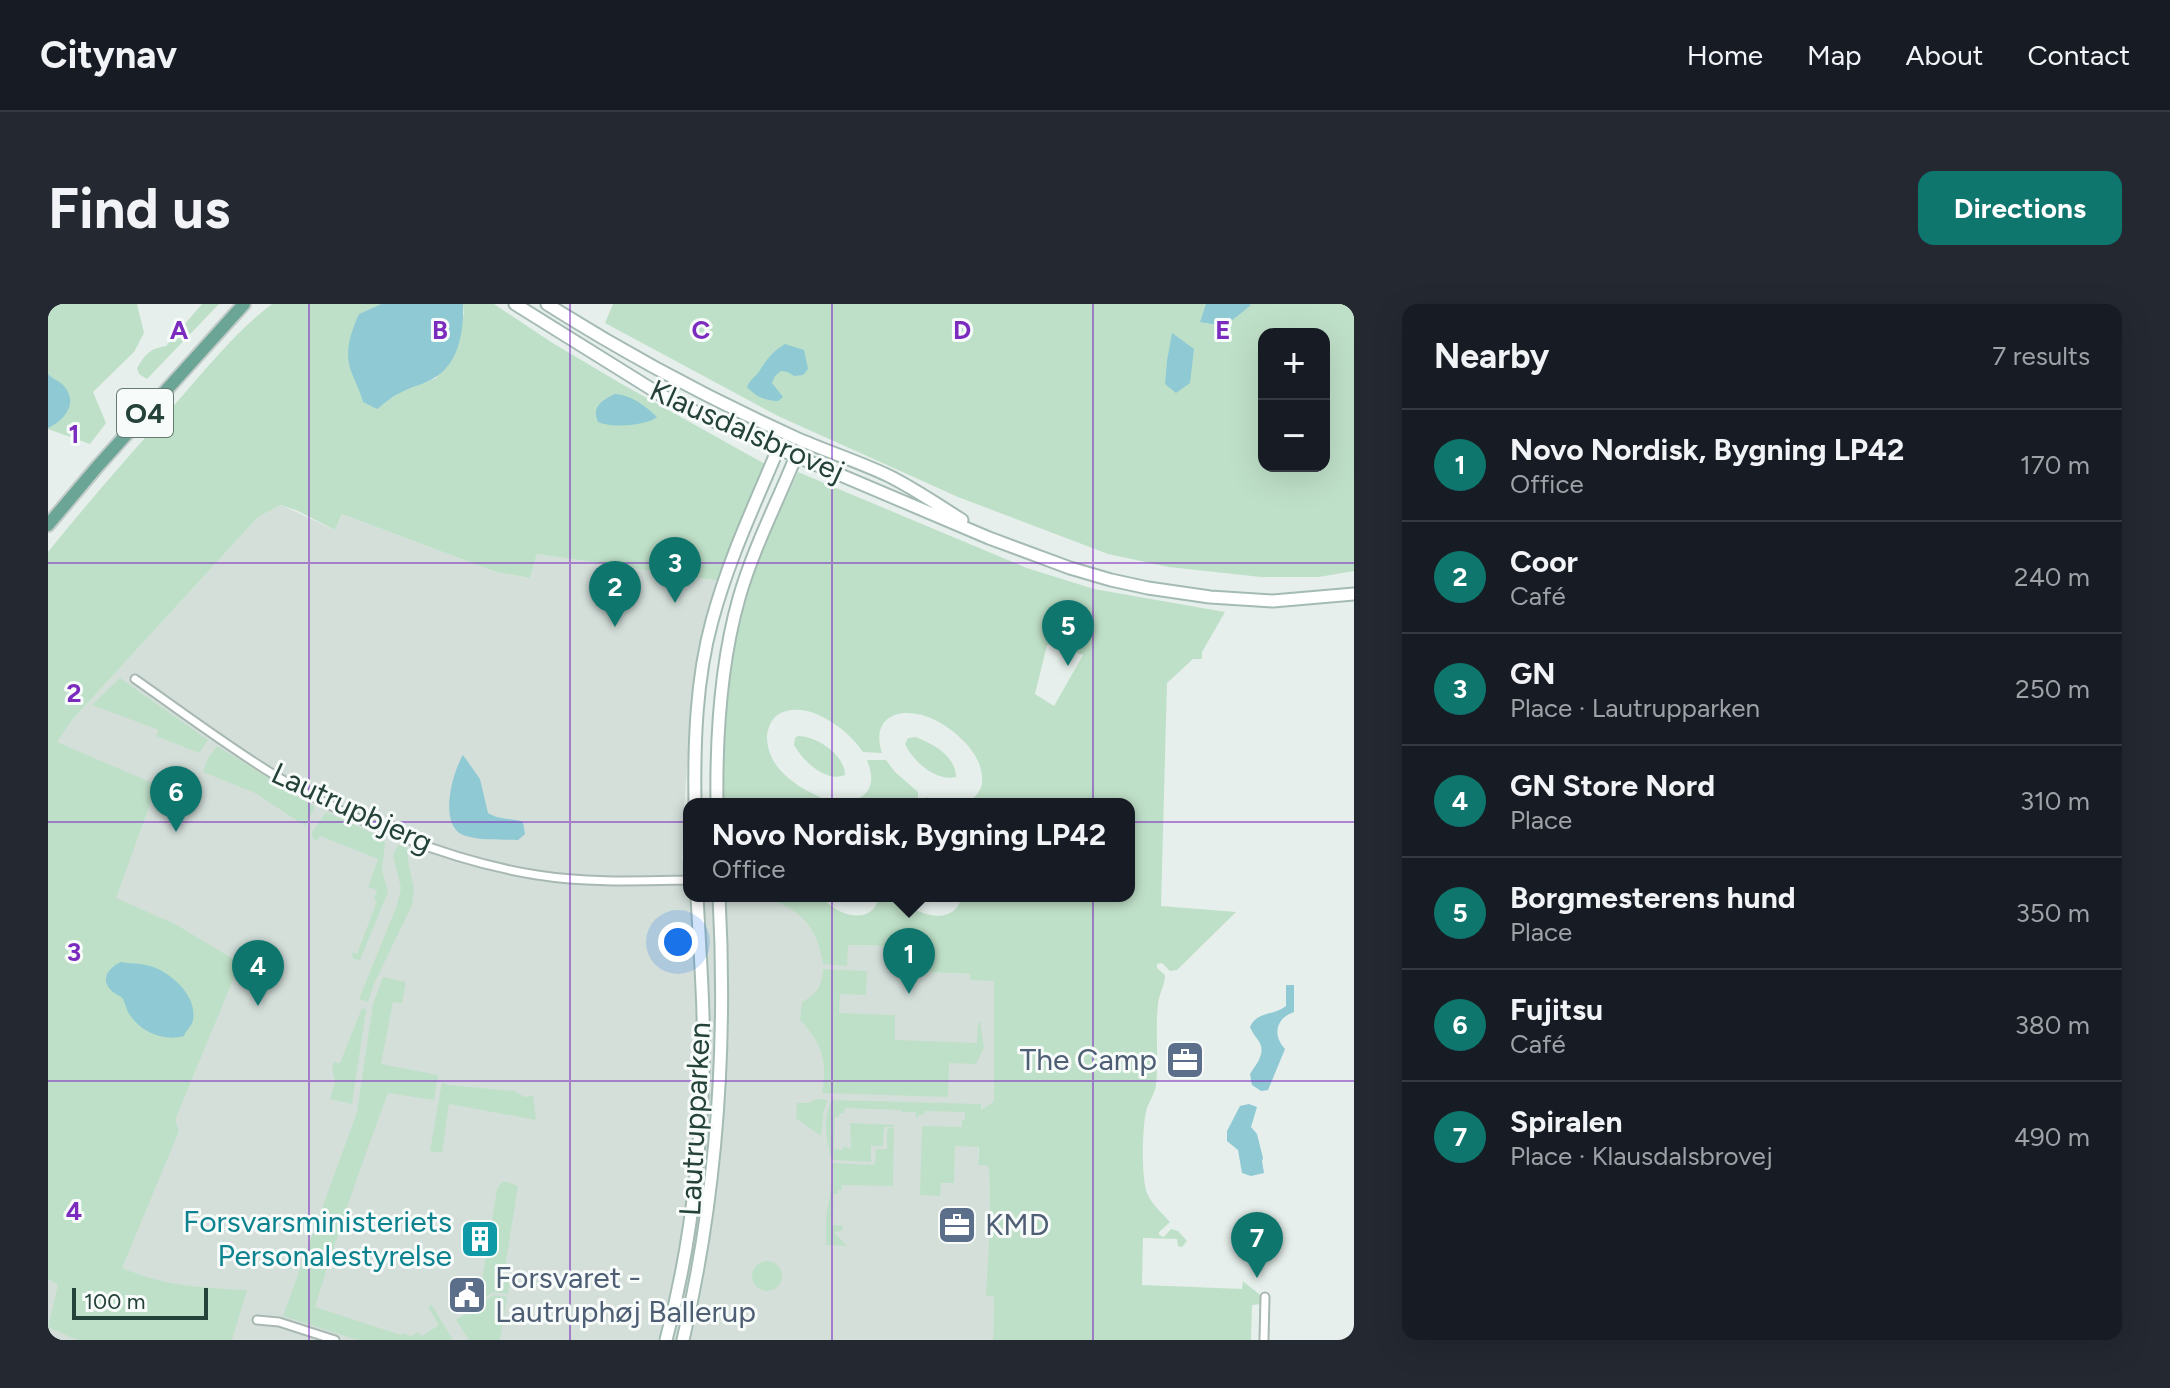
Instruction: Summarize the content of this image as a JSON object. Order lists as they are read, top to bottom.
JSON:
{
  "streets": {
    "main road": ["O4"],
    "street": ["Klausdalsbrovej", "Lautrupbjerg", "Lautrupparken"]
  },
  "places": {
    "office": ["The Camp", "KMD"],
    "building": ["Forsvarsministeriets Personalestyrelse"],
    "public building": ["Forsvaret - Lautruphøj Ballerup"]
  },
  "scale_bar": "100 m",
  "page": {
    "header": "Citynav",
    "nav": [
      "Home",
      "Map",
      "About",
      "Contact"
    ],
    "buttons": "Directions",
    "title": "Find us",
    "heading": ["Nearby", "7 results"],
    "map_buttons": ["+", "−"],
    "list": [
      {
        "mark": "1",
        "name": "Novo Nordisk, Bygning LP42",
        "note": "Office",
        "value": "170 m"
      },
      {
        "mark": "2",
        "name": "Coor",
        "note": "Café",
        "value": "240 m"
      },
      {
        "mark": "3",
        "name": "GN",
        "note": "Place · Lautrupparken",
        "value": "250 m"
      },
      {
        "mark": "4",
        "name": "GN Store Nord",
        "note": "Place",
        "value": "310 m"
      },
      {
        "mark": "5",
        "name": "Borgmesterens hund",
        "note": "Place",
        "value": "350 m"
      },
      {
        "mark": "6",
        "name": "Fujitsu",
        "note": "Café",
        "value": "380 m"
      },
      {
        "mark": "7",
        "name": "Spiralen",
        "note": "Place · Klausdalsbrovej",
        "value": "490 m"
      }
    ],
    "pins": [
      "3",
      "2",
      "5",
      "6",
      "1",
      "4",
      "7"
    ],
    "popup": ["Novo Nordisk, Bygning LP42", "Office"],
    "scale": "100 m"
  },
  "grid": {
    "columns": [
      "A",
      "B",
      "C",
      "D",
      "E"
    ],
    "rows": [
      "1",
      "2",
      "3",
      "4"
    ]
  }
}
